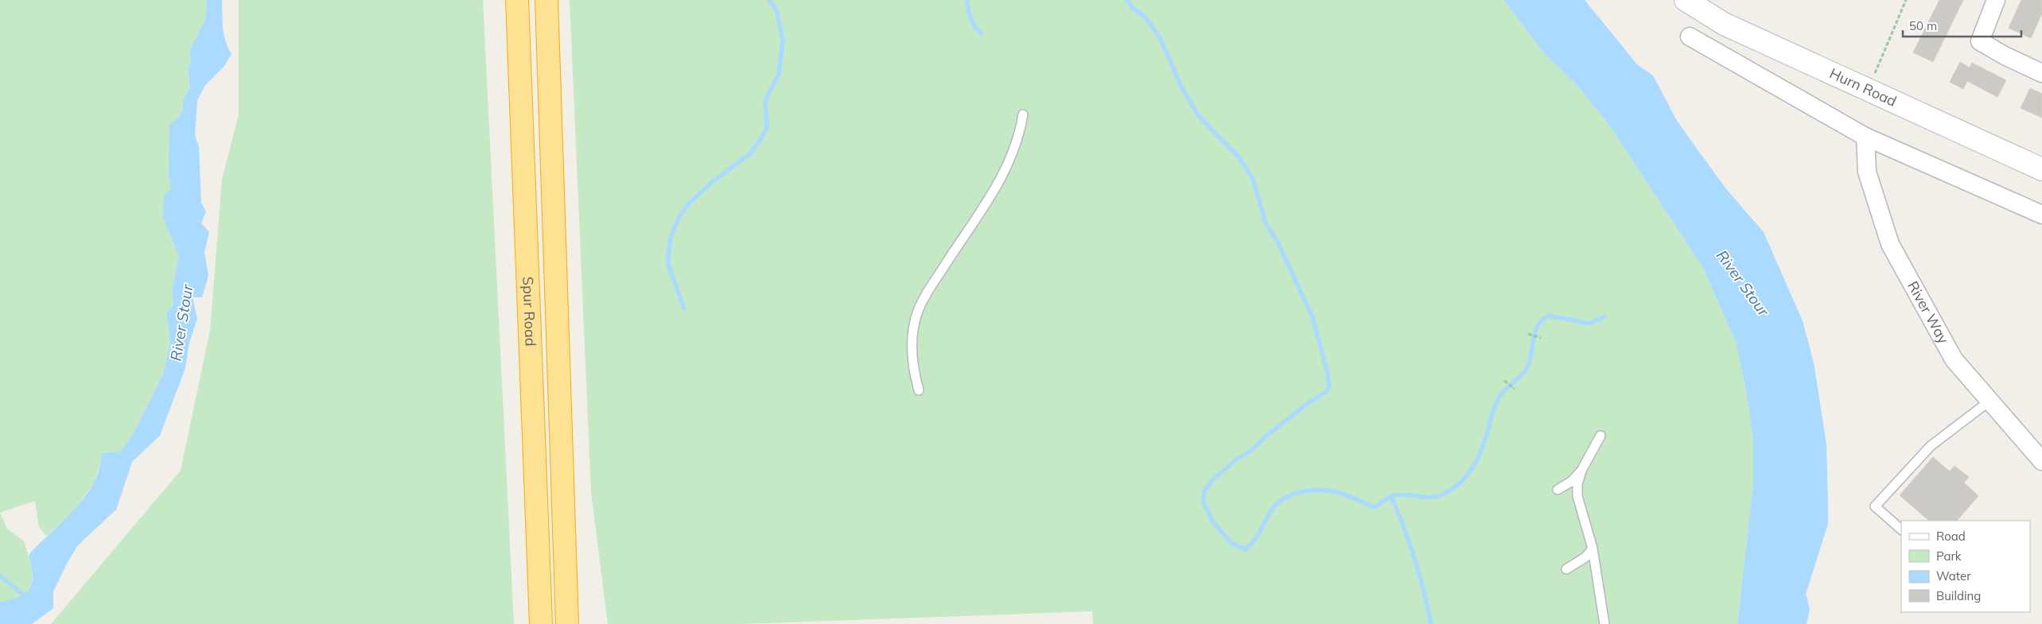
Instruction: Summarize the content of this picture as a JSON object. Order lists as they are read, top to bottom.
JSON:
{
  "streets": {
    "highway": ["Spur Road"],
    "main road": ["Hurn Road"],
    "street": ["River Way"]
  },
  "water": ["River Stour"],
  "legend": [
    "Road",
    "Park",
    "Water",
    "Building"
  ],
  "scale_bar": "50 m"
}
